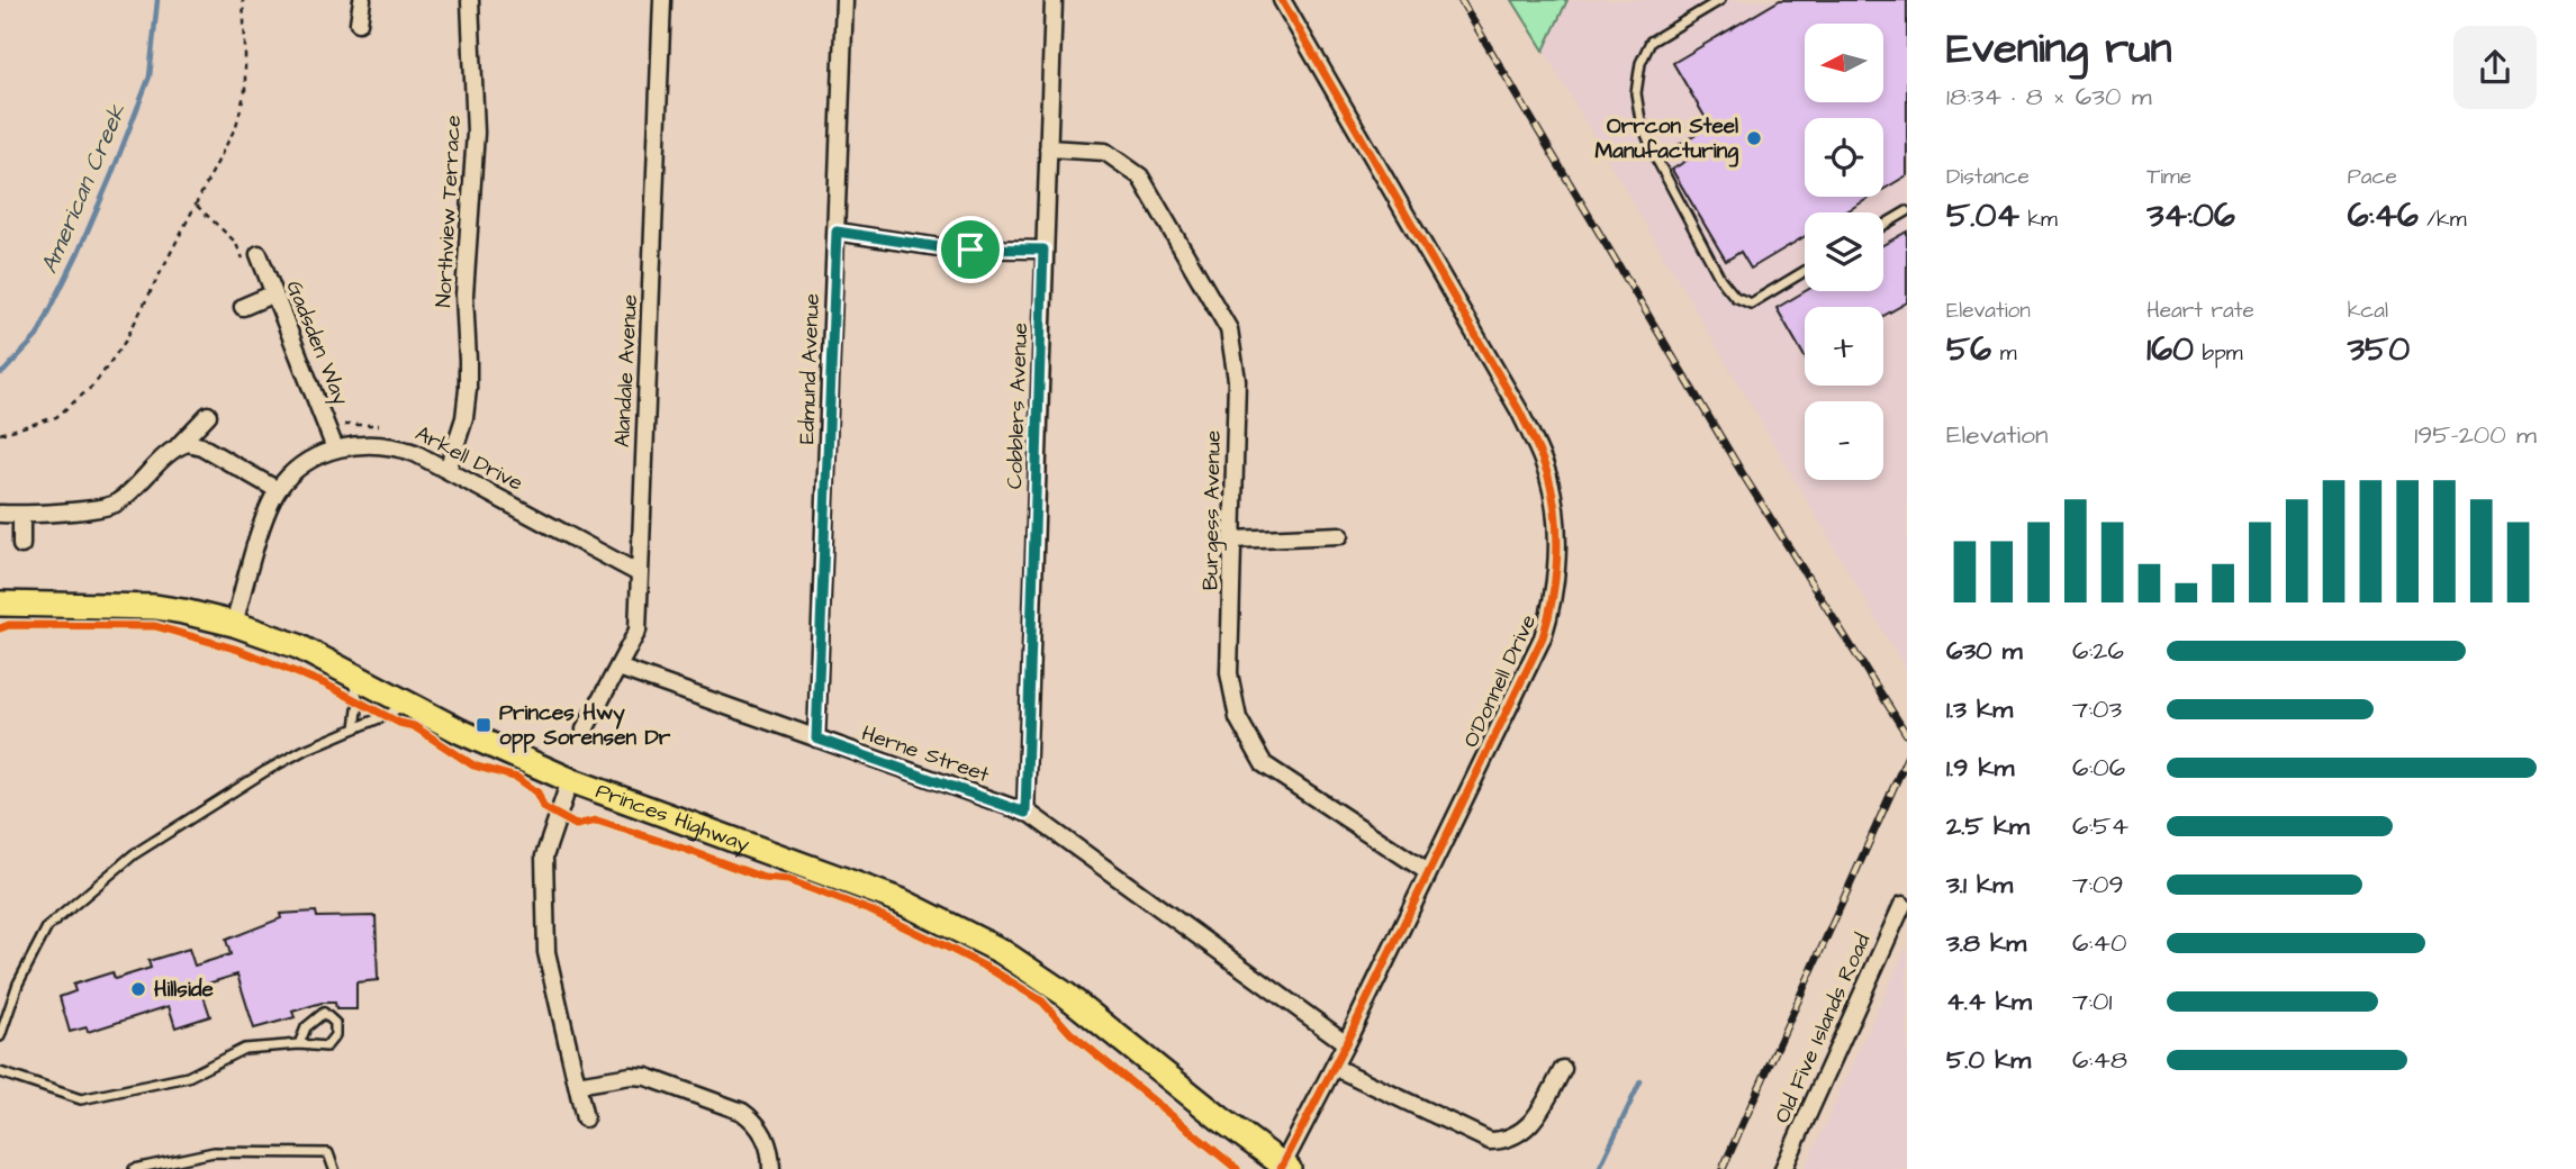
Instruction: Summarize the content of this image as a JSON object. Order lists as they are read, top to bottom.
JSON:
{
  "streets": {
    "main road": ["Princes Highway"],
    "street": [
      "Northview Terrace",
      "Gadsden Way",
      "Edmund Avenue",
      "Alandale Avenue",
      "Cobblers Avenue",
      "Arkell Drive",
      "Burgess Avenue",
      "O'Donnell Drive",
      "Herne Street",
      "Old Five Islands Road"
    ]
  },
  "crossings": [
    ["Northview Terrace", "Arkell Drive"],
    ["Gadsden Way", "Arkell Drive"],
    ["Edmund Avenue", "Herne Street"],
    ["Alandale Avenue", "Arkell Drive"],
    ["Alandale Avenue", "Herne Street"],
    ["Cobblers Avenue", "Burgess Avenue"],
    ["Cobblers Avenue", "Herne Street"],
    ["Arkell Drive", "Princes Highway"],
    ["Burgess Avenue", "O'Donnell Drive"],
    ["O'Donnell Drive", "Herne Street"],
    ["O'Donnell Drive", "Princes Highway"]
  ],
  "water": ["American Creek"],
  "places": {
    "other": ["Orrcon Steel Manufacturing", "Hillside"],
    "transit": ["Princes Hwy opp Sorensen Dr"]
  },
  "north": "left",
  "page": {
    "heading": ["Evening run", "18:34 · 8 × 630 m"],
    "map_buttons": ["+", "−"],
    "stats": [
      ["Distance", "5.04 km"],
      ["Time", "34:06"],
      ["Pace", "6:46 /km"],
      ["Elevation", "56 m"],
      ["Heart rate", "160 bpm"],
      ["kcal", "350"]
    ],
    "chart": ["Elevation", "195–200 m"],
    "list": [
      {
        "name": "630 m",
        "note": "6:26"
      },
      {
        "name": "1.3 km",
        "note": "7:03"
      },
      {
        "name": "1.9 km",
        "note": "6:06"
      },
      {
        "name": "2.5 km",
        "note": "6:54"
      },
      {
        "name": "3.1 km",
        "note": "7:09"
      },
      {
        "name": "3.8 km",
        "note": "6:40"
      },
      {
        "name": "4.4 km",
        "note": "7:01"
      },
      {
        "name": "5.0 km",
        "note": "6:48"
      }
    ]
  }
}
